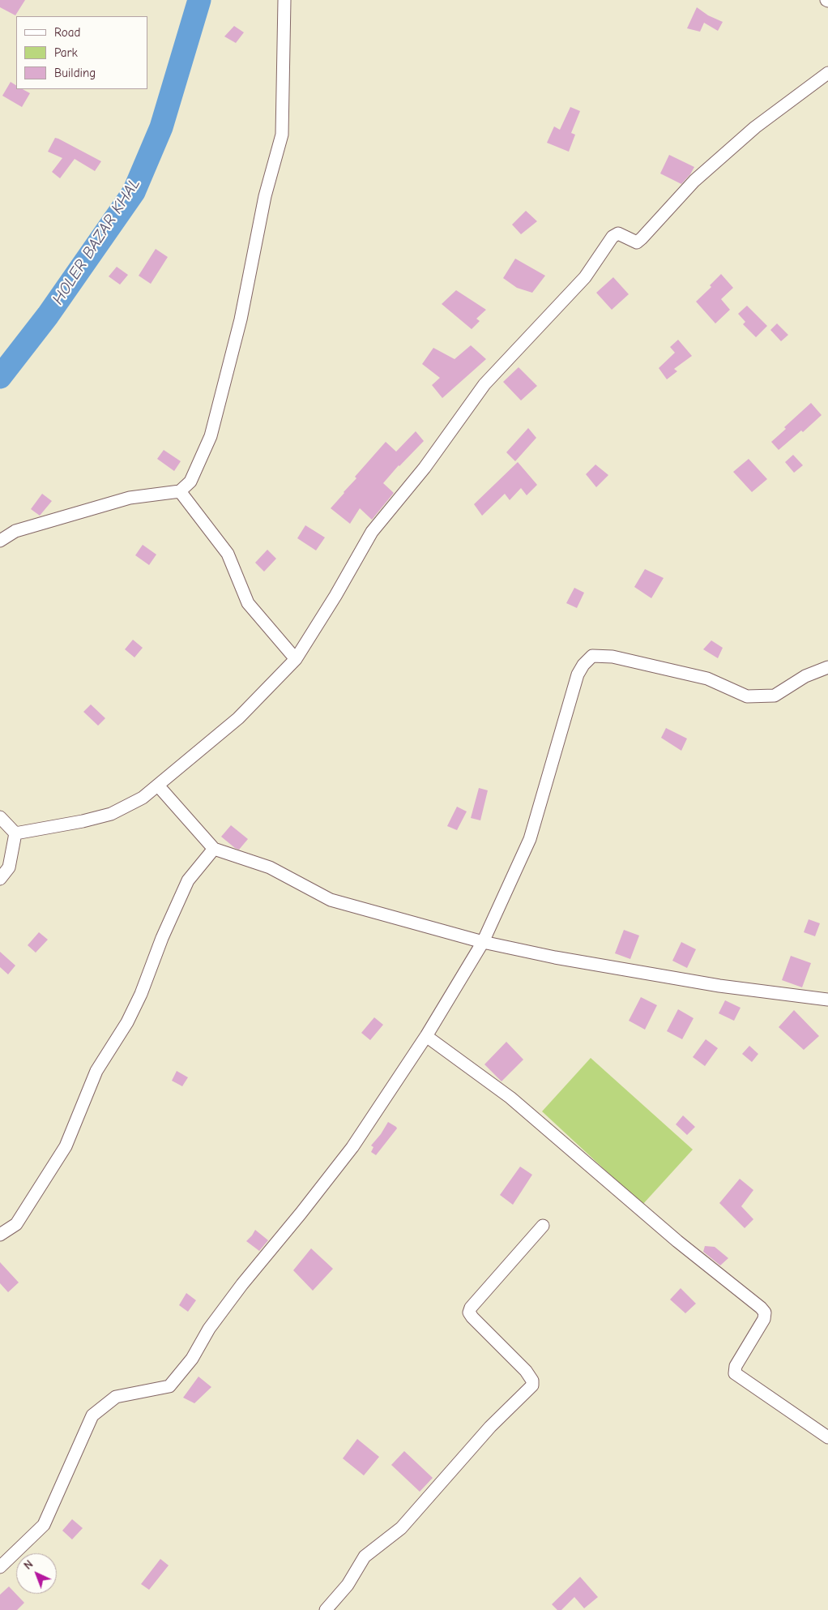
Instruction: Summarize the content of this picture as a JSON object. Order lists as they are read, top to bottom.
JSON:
{
  "water": ["HOLER BAZAR KHAL"],
  "legend": ["Road", "Park", "Building"],
  "north": "top left"
}
